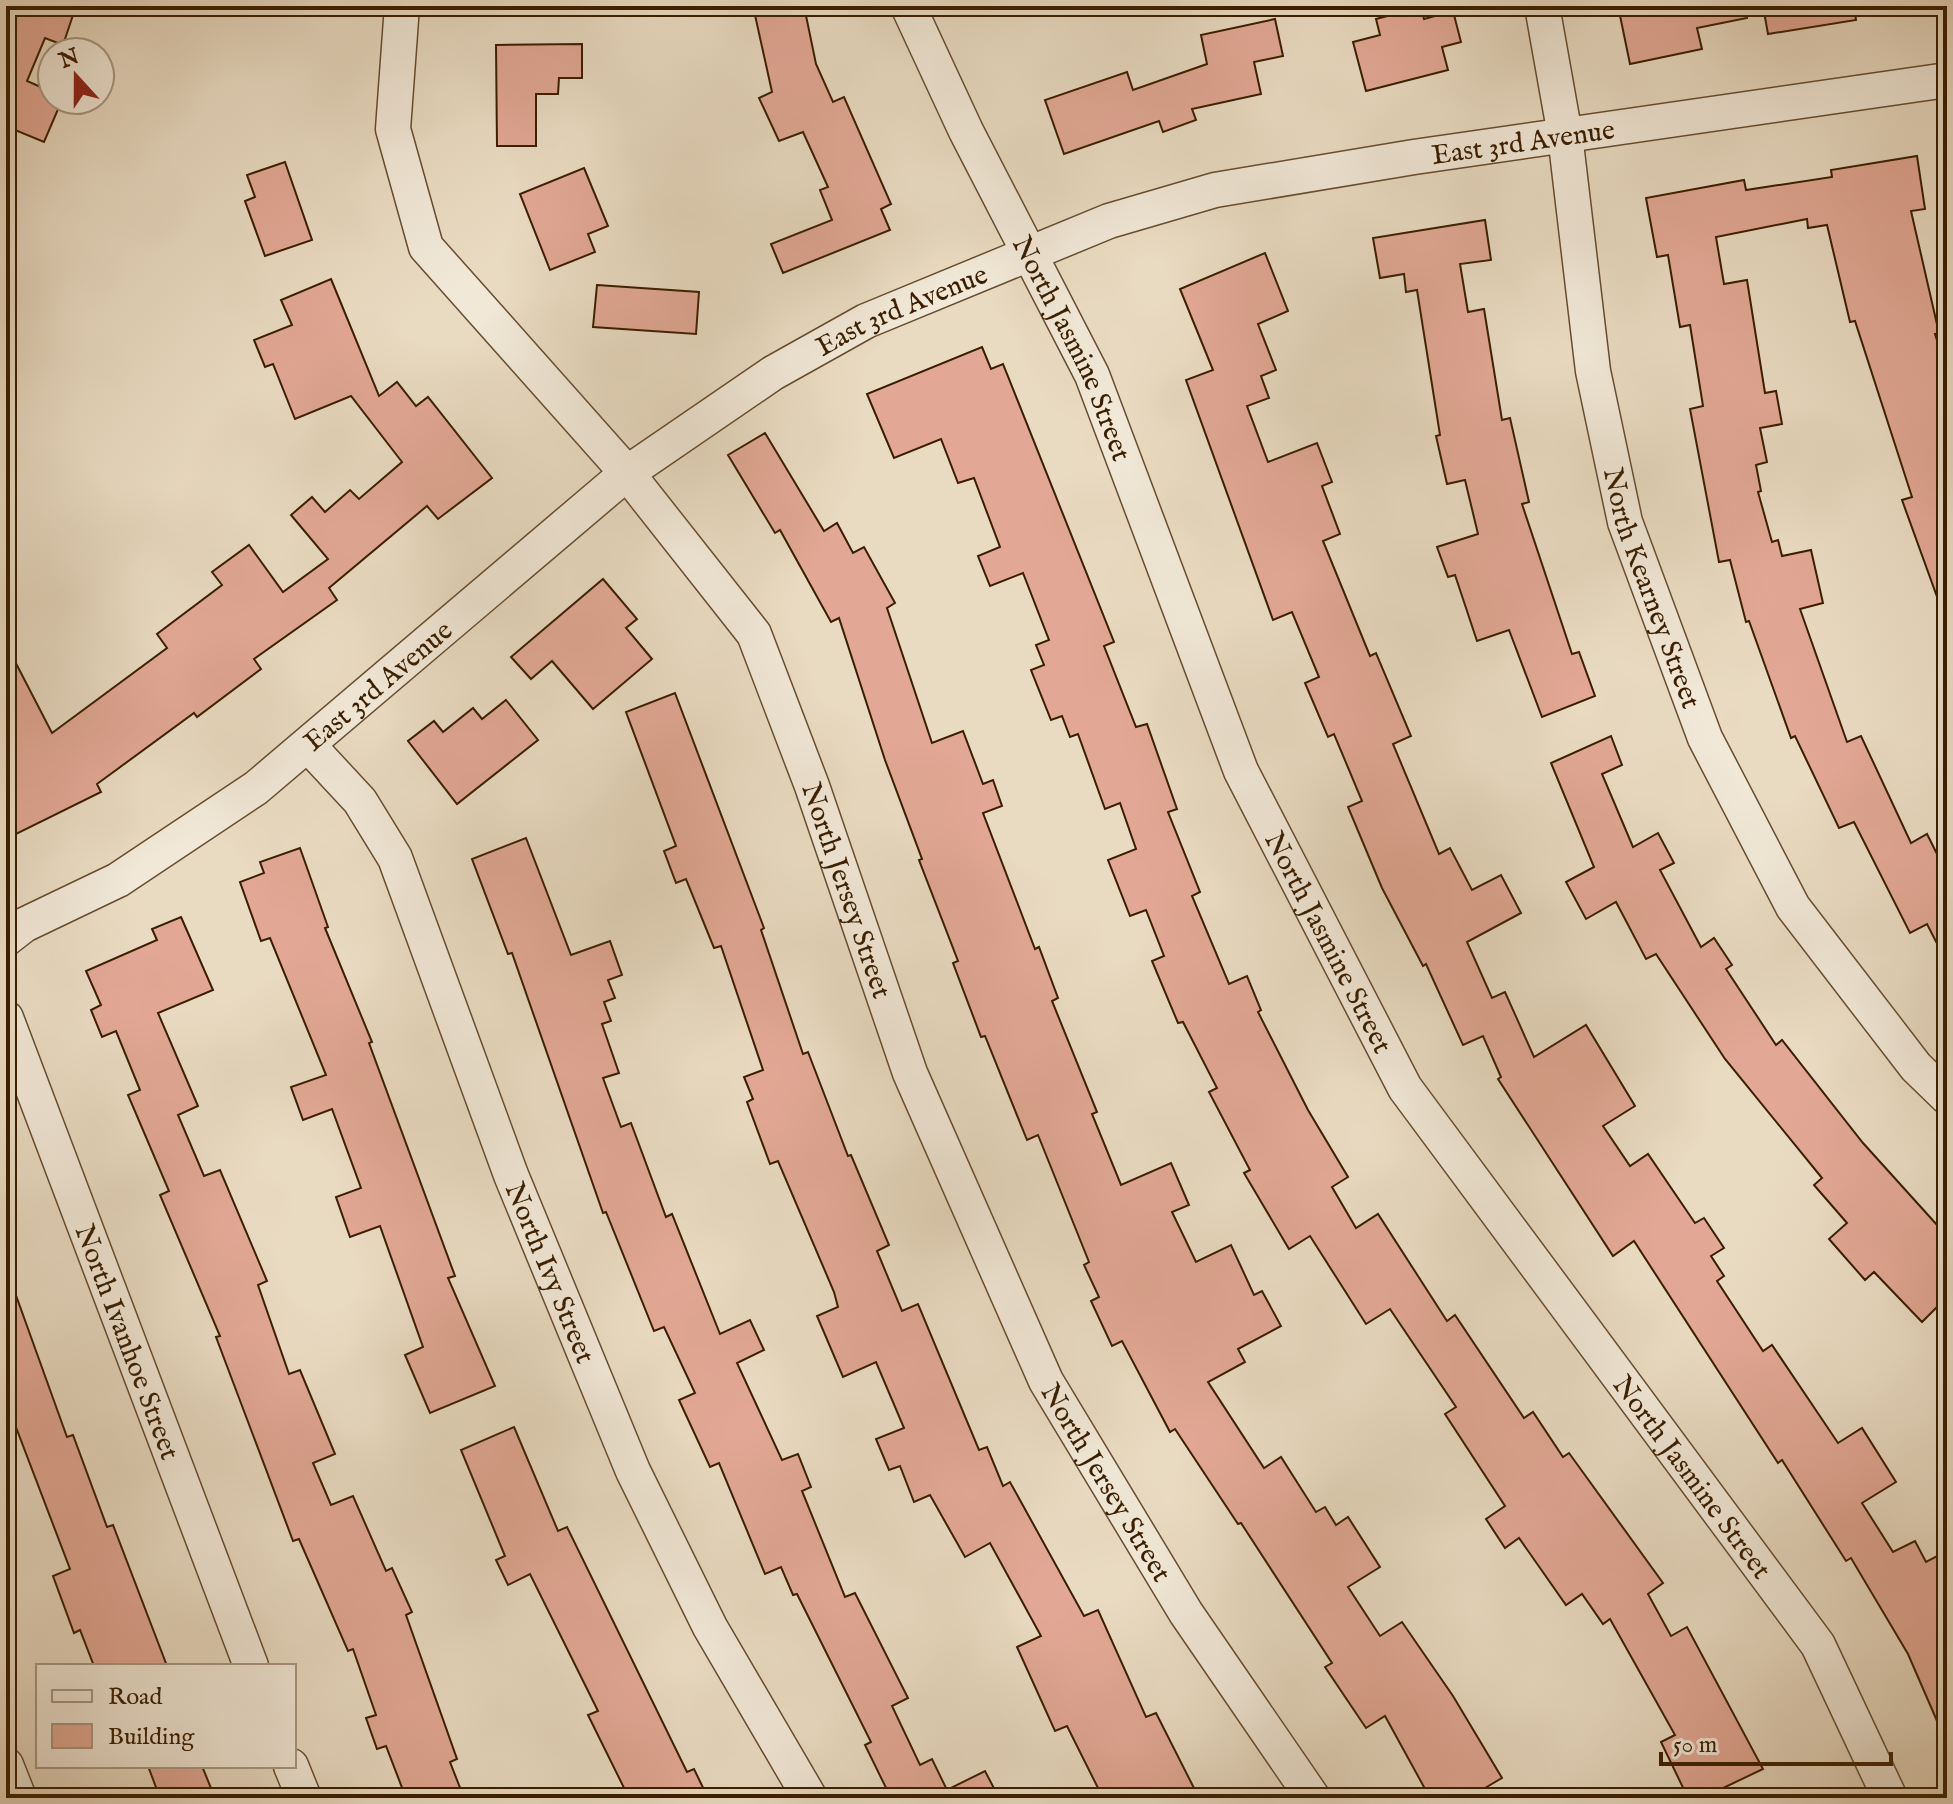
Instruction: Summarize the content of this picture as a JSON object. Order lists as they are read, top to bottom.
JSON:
{
  "streets": {
    "street": [
      "East 3rd Avenue",
      "North Jasmine Street",
      "North Kearney Street",
      "North Jersey Street",
      "North Ivy Street",
      "North Ivanhoe Street"
    ]
  },
  "crossings": [
    ["East 3rd Avenue", "North Jasmine Street"],
    ["East 3rd Avenue", "North Kearney Street"],
    ["East 3rd Avenue", "North Jersey Street"],
    ["East 3rd Avenue", "North Ivy Street"]
  ],
  "legend": ["Road", "Building"],
  "scale_bar": "50 m",
  "north": "top"
}
